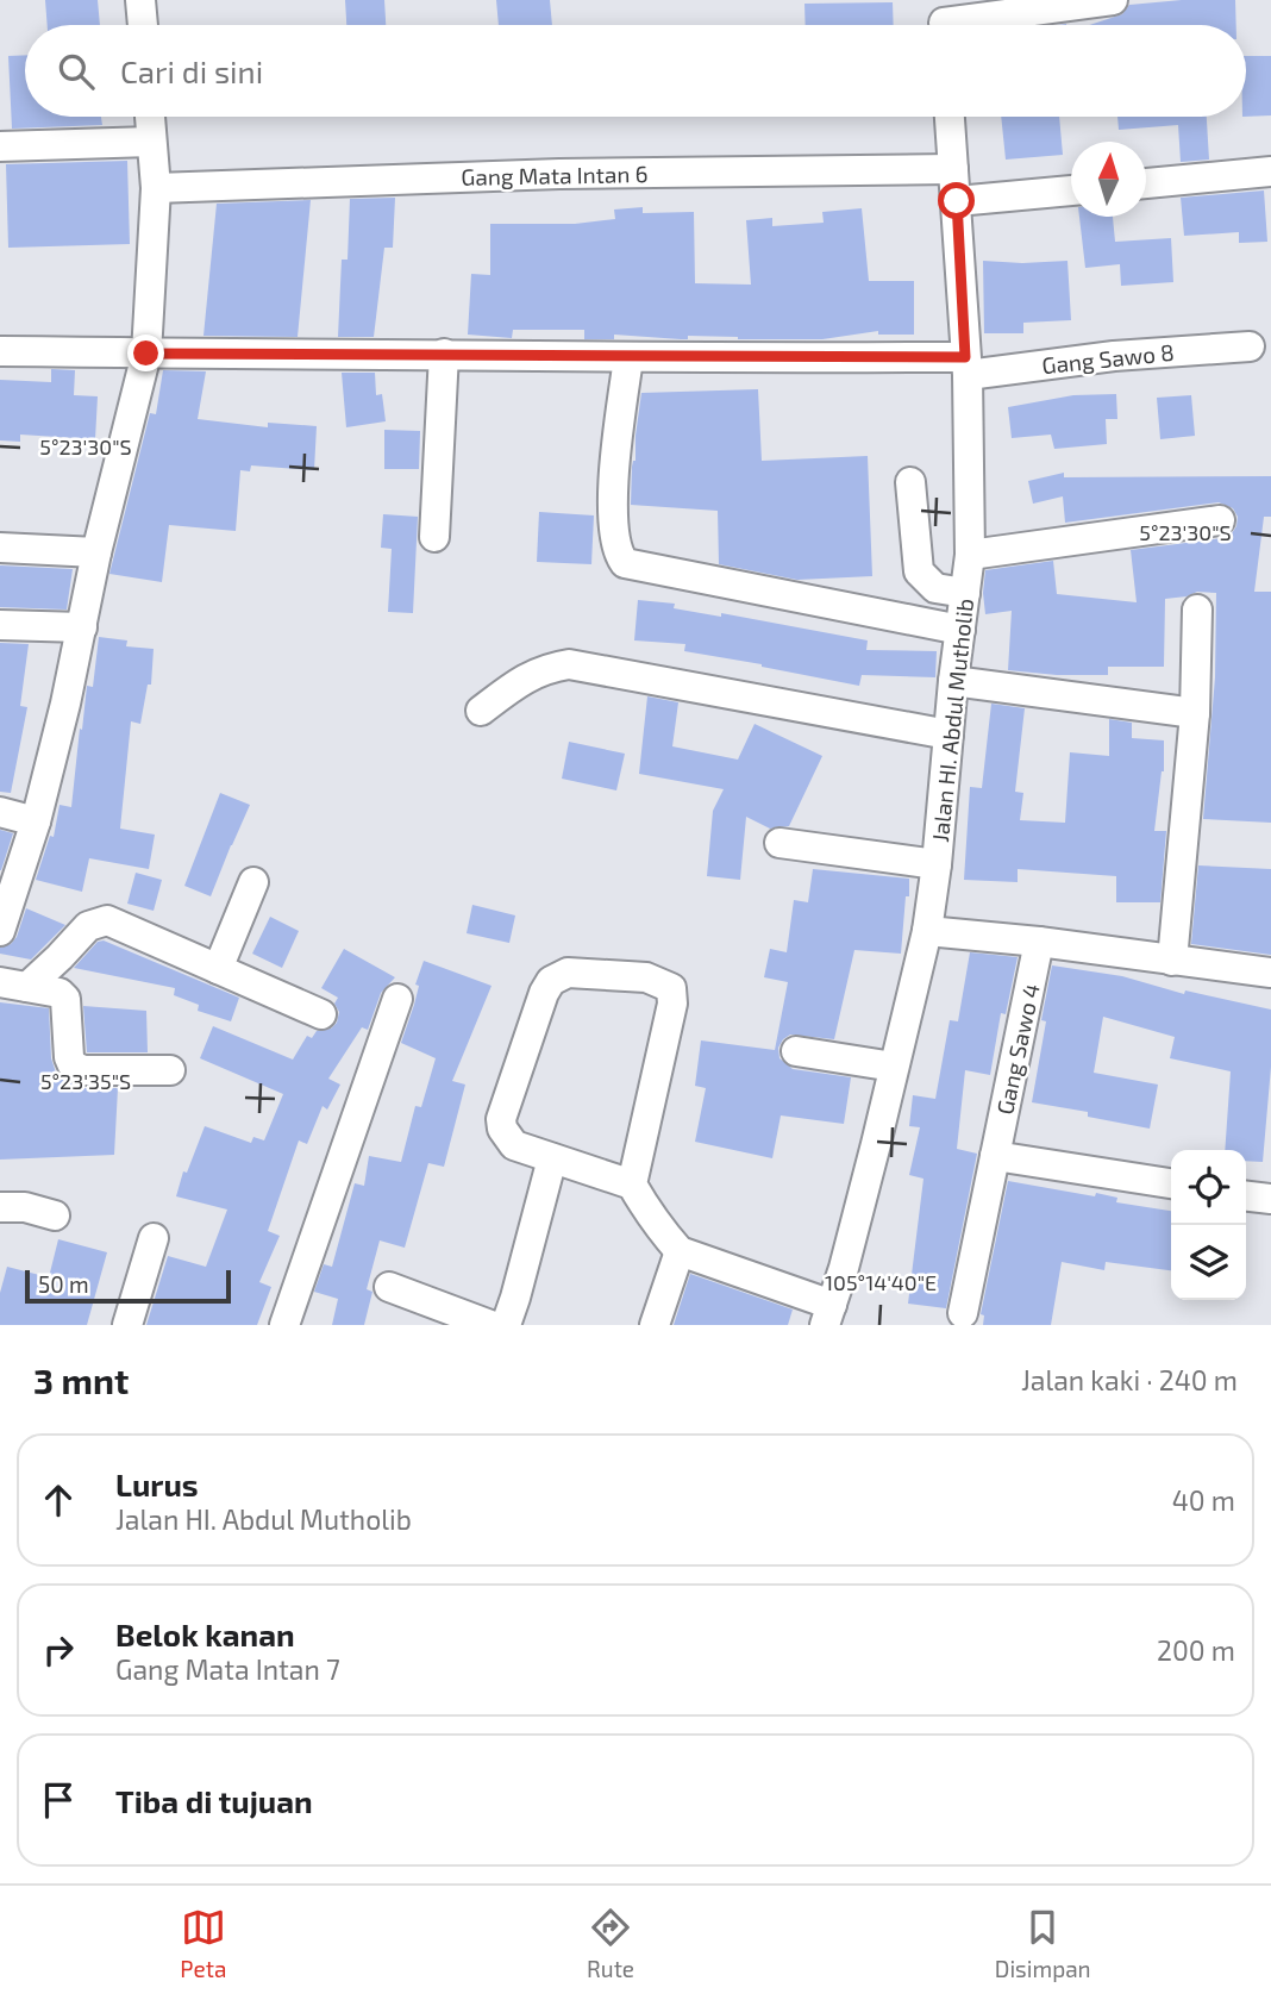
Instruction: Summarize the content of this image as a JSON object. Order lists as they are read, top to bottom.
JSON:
{
  "streets": {
    "street": [
      "Gang Mata Intan 6",
      "Gang Sawo 8",
      "Jalan HI. Abdul Mutholib",
      "Gang Sawo 4"
    ]
  },
  "crossings": [
    ["Gang Mata Intan 6", "Jalan HI. Abdul Mutholib"],
    ["Gang Sawo 8", "Jalan HI. Abdul Mutholib"]
  ],
  "scale_bar": "50 m",
  "north": "top",
  "page": {
    "search": "Cari di sini",
    "scale": "50 m",
    "heading": ["3 mnt", "Jalan kaki · 240 m"],
    "list": [
      ["Lurus", "Jalan HI. Abdul Mutholib", "40 m"],
      ["Belok kanan", "Gang Mata Intan 7", "200 m"],
      "Tiba di tujuan"
    ],
    "nav": ["Peta", "Rute", "Disimpan"]
  },
  "coordinates": ["5°23'30\"S", "5°23'35\"S", "105°14'40\"E"]
}
